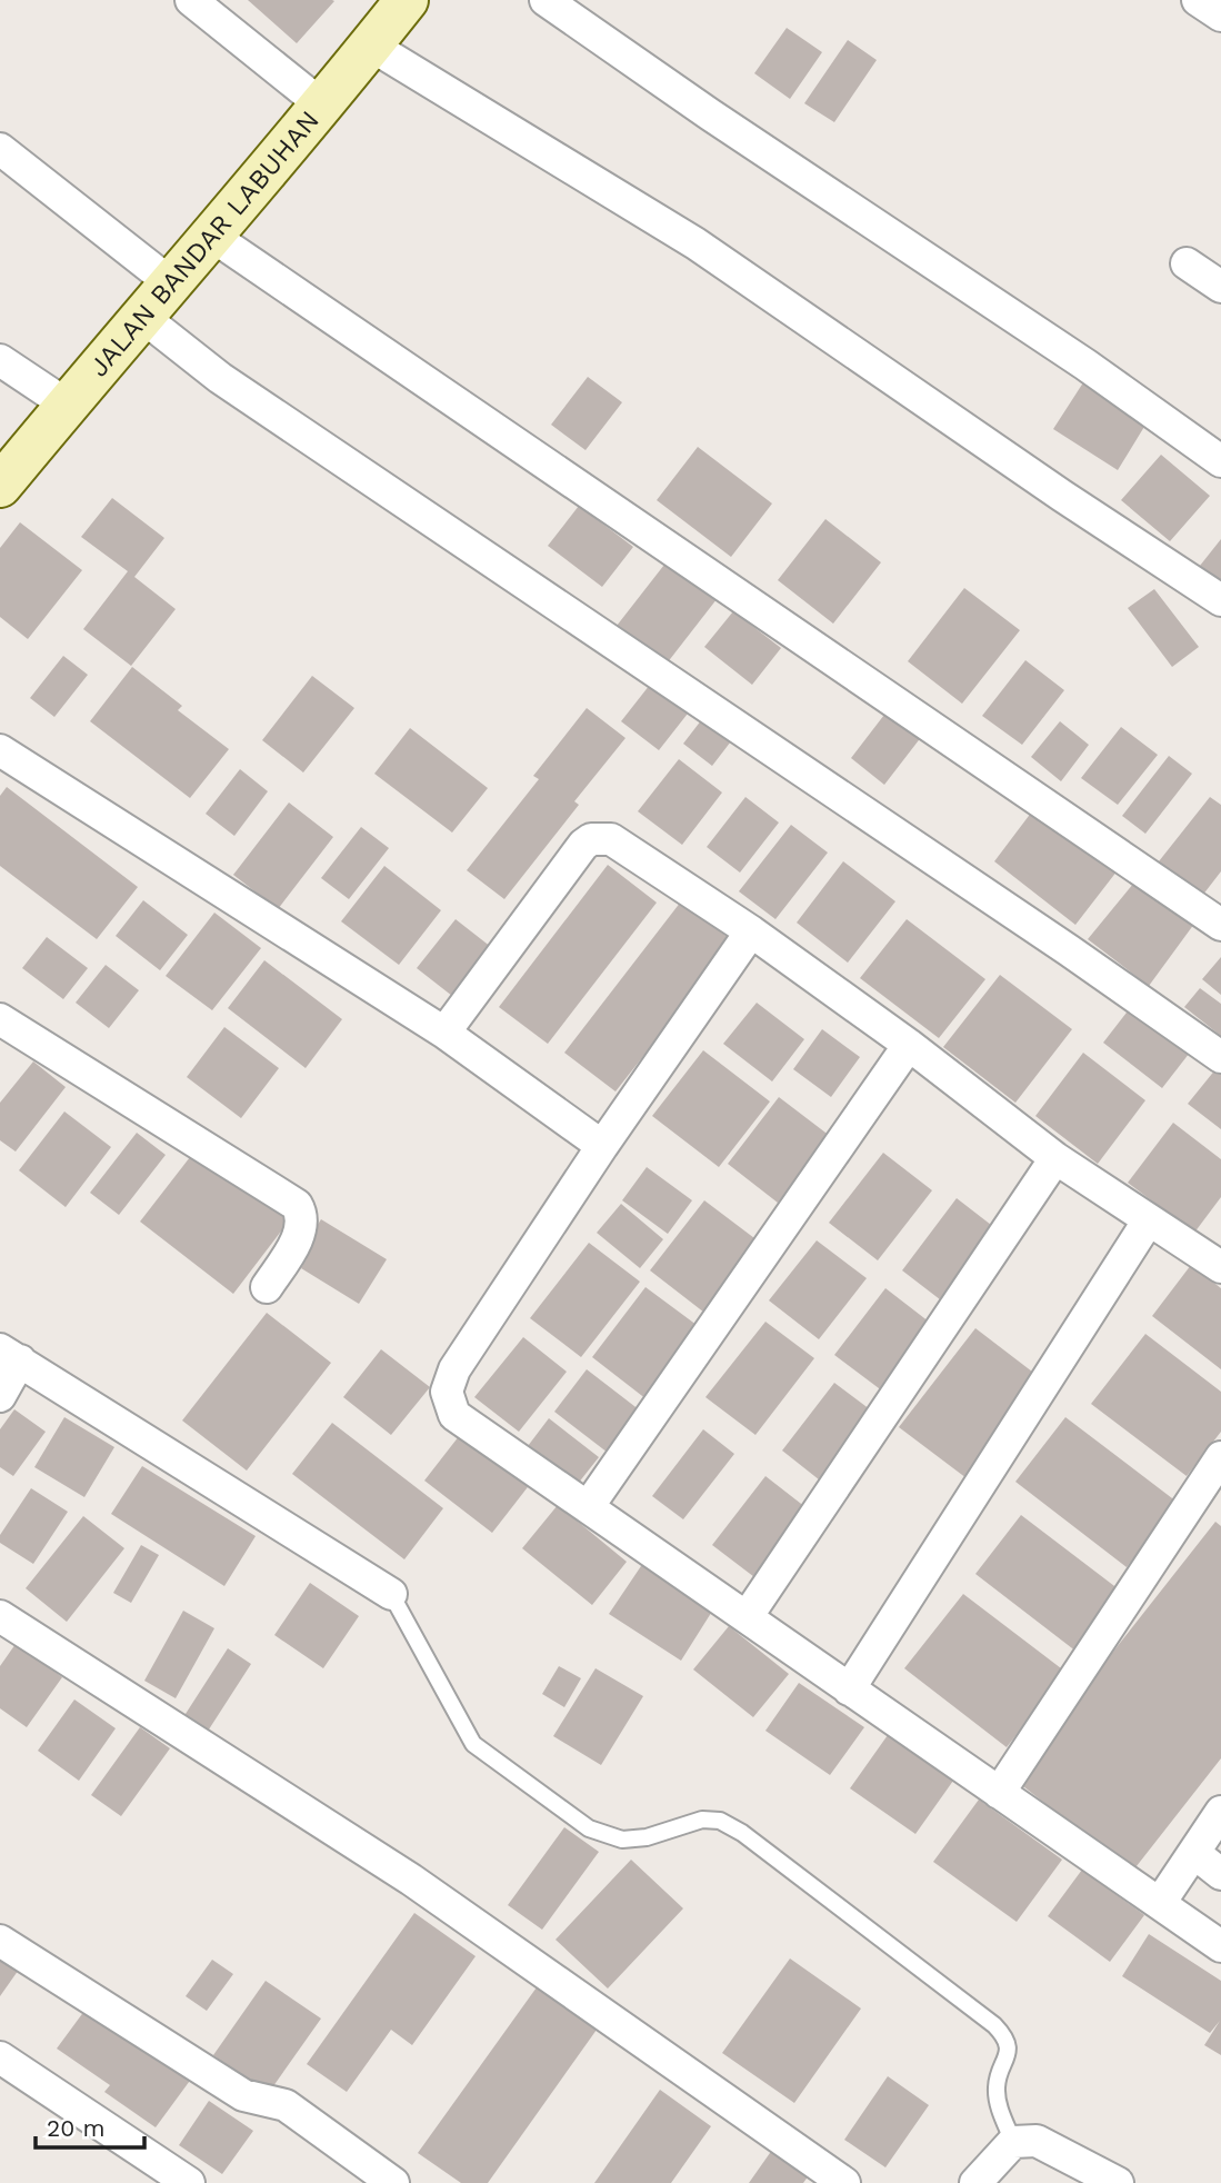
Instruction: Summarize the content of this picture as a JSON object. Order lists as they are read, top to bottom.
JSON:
{
  "streets": {
    "main road": ["JALAN BANDAR LABUHAN"]
  },
  "scale_bar": "20 m"
}
